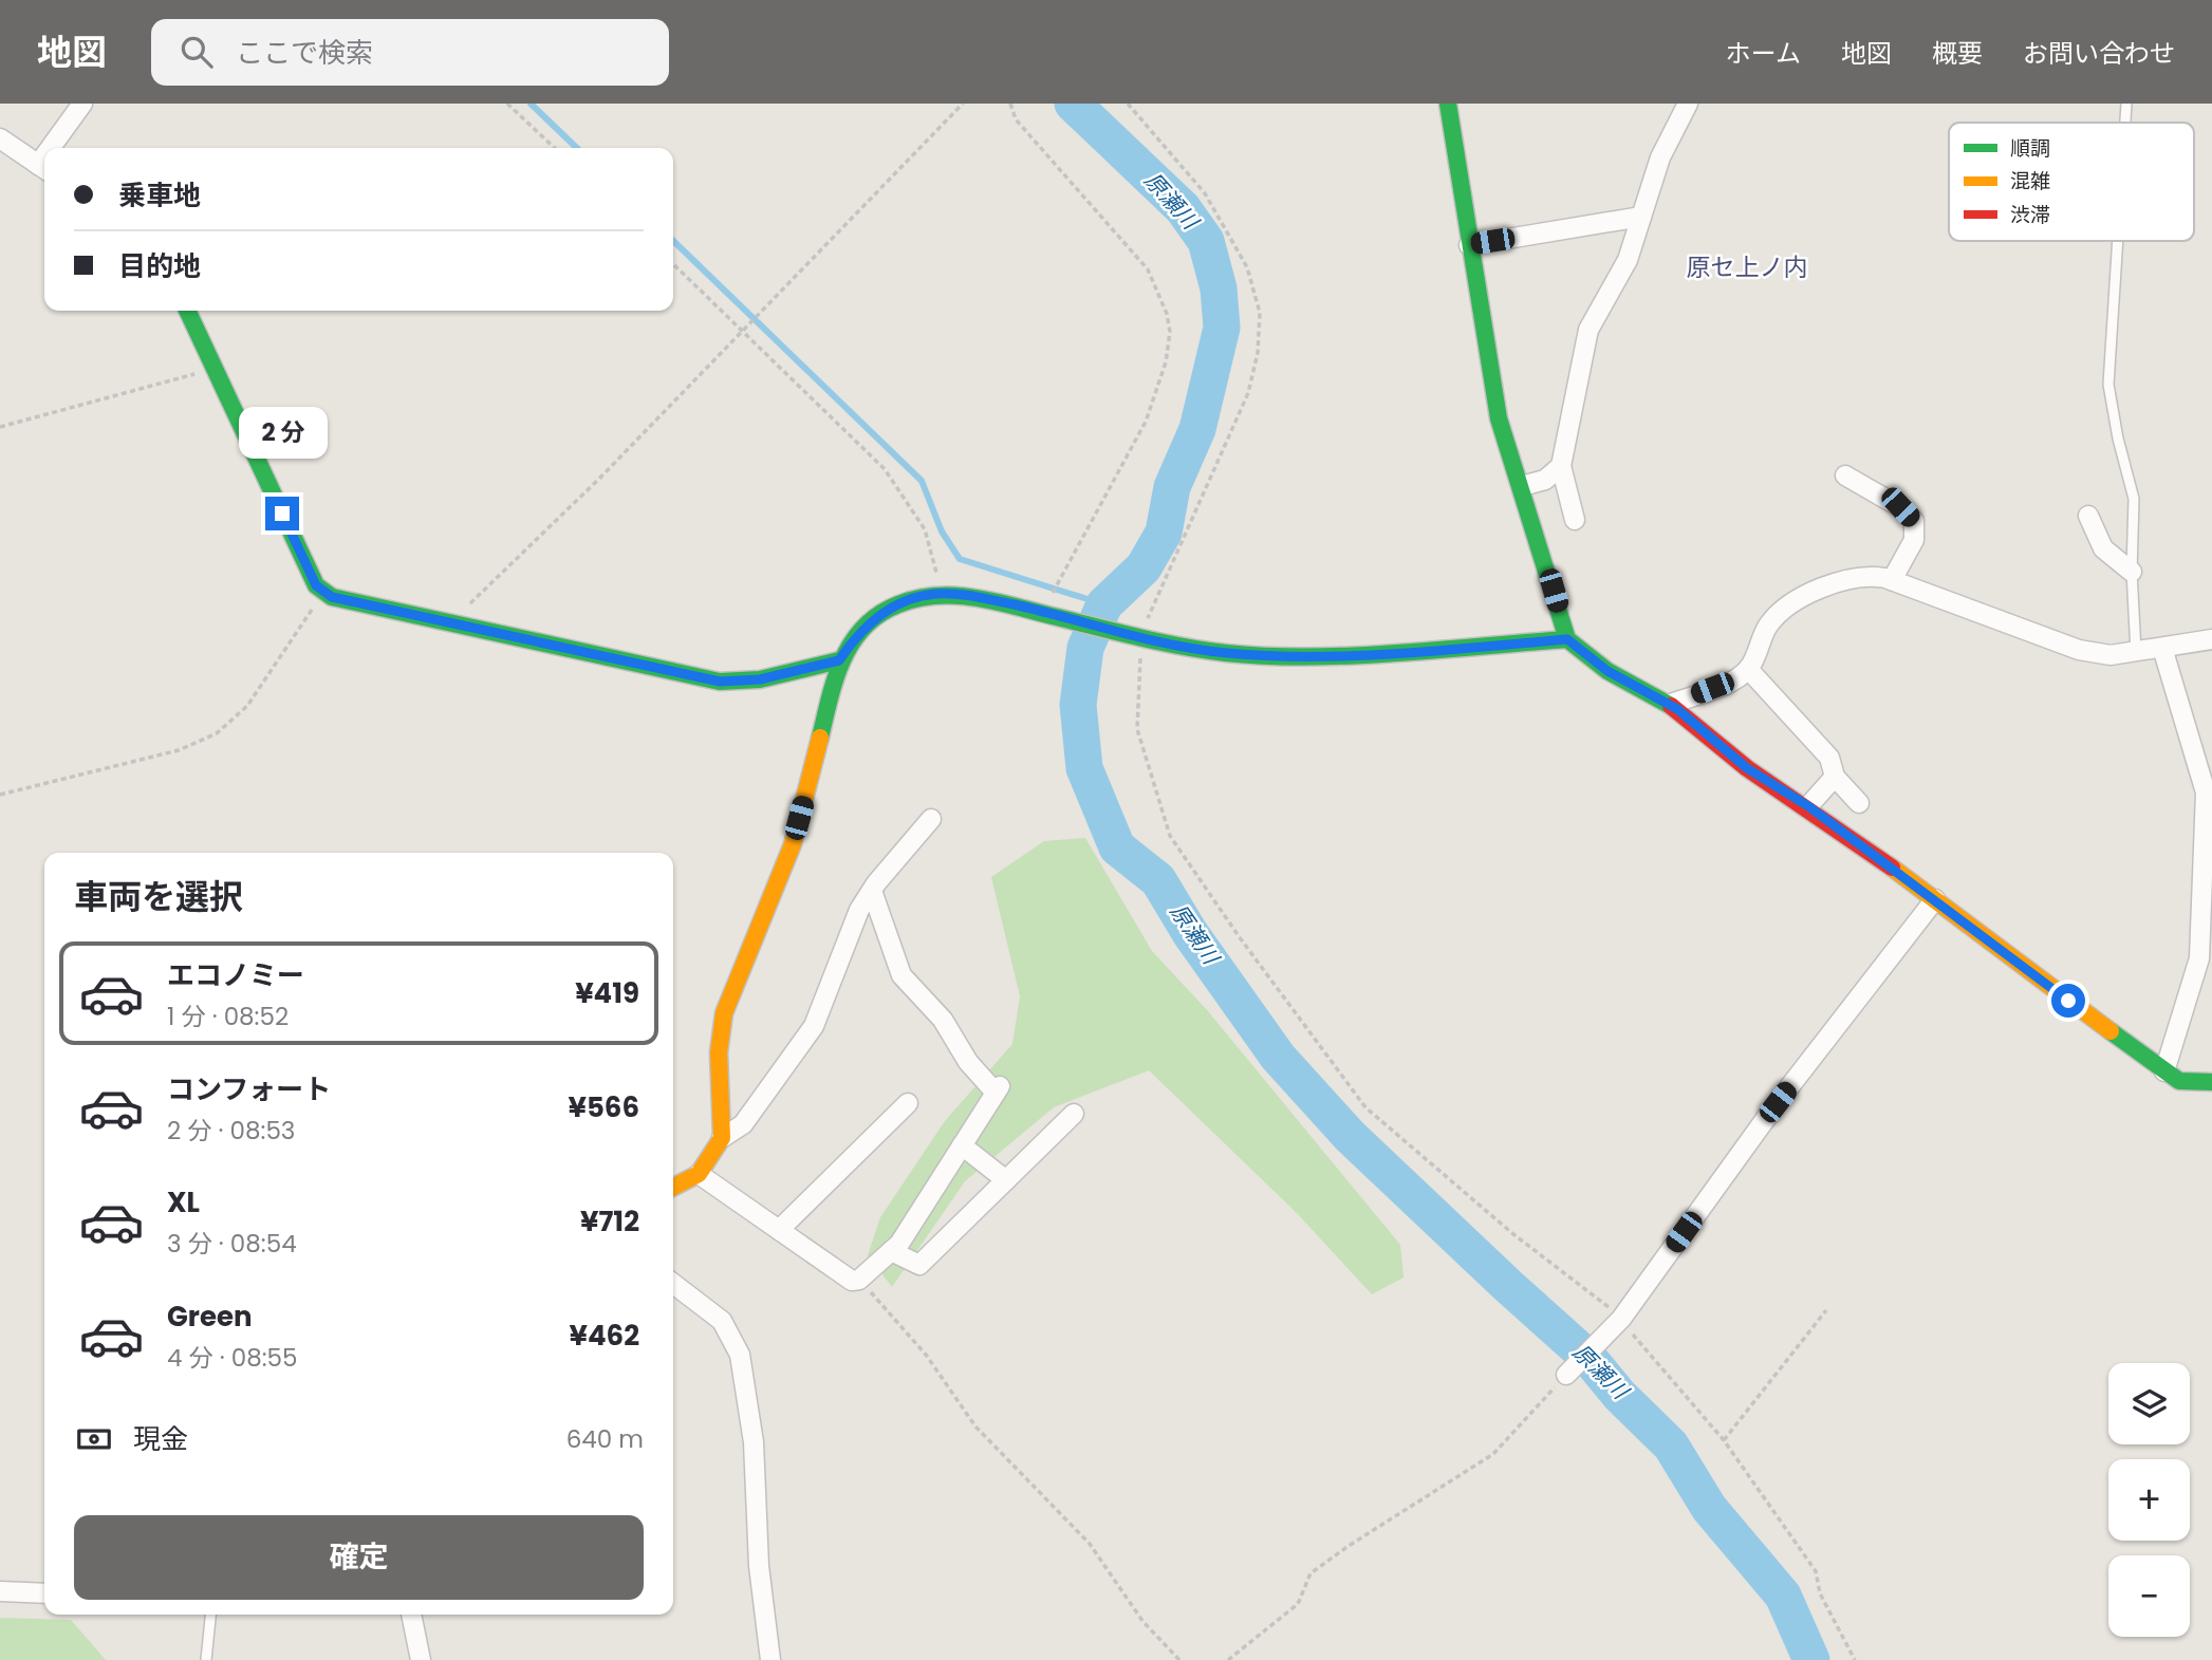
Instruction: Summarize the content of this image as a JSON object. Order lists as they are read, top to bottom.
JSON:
{
  "districts": ["原セ上ノ内"],
  "water": ["原瀬川"],
  "legend": ["順調", "混雑", "渋滞"],
  "page": {
    "header": "地図",
    "search": "ここで検索",
    "nav": [
      "ホーム",
      "地図",
      "概要",
      "お問い合わせ"
    ],
    "banner": ["乗車地", "目的地"],
    "bubble": "2 分",
    "heading": "車両を選択",
    "list": [
      {
        "name": "エコノミー",
        "note": "1 分 · 08:52",
        "value": "¥419"
      },
      {
        "name": "コンフォート",
        "note": "2 分 · 08:53",
        "value": "¥566"
      },
      {
        "name": "XL",
        "note": "3 分 · 08:54",
        "value": "¥712"
      },
      {
        "name": "Green",
        "note": "4 分 · 08:55",
        "value": "¥462"
      }
    ],
    "map_buttons": ["+", "−"],
    "pay": ["現金", "640 m"],
    "buttons": "確定"
  }
}
